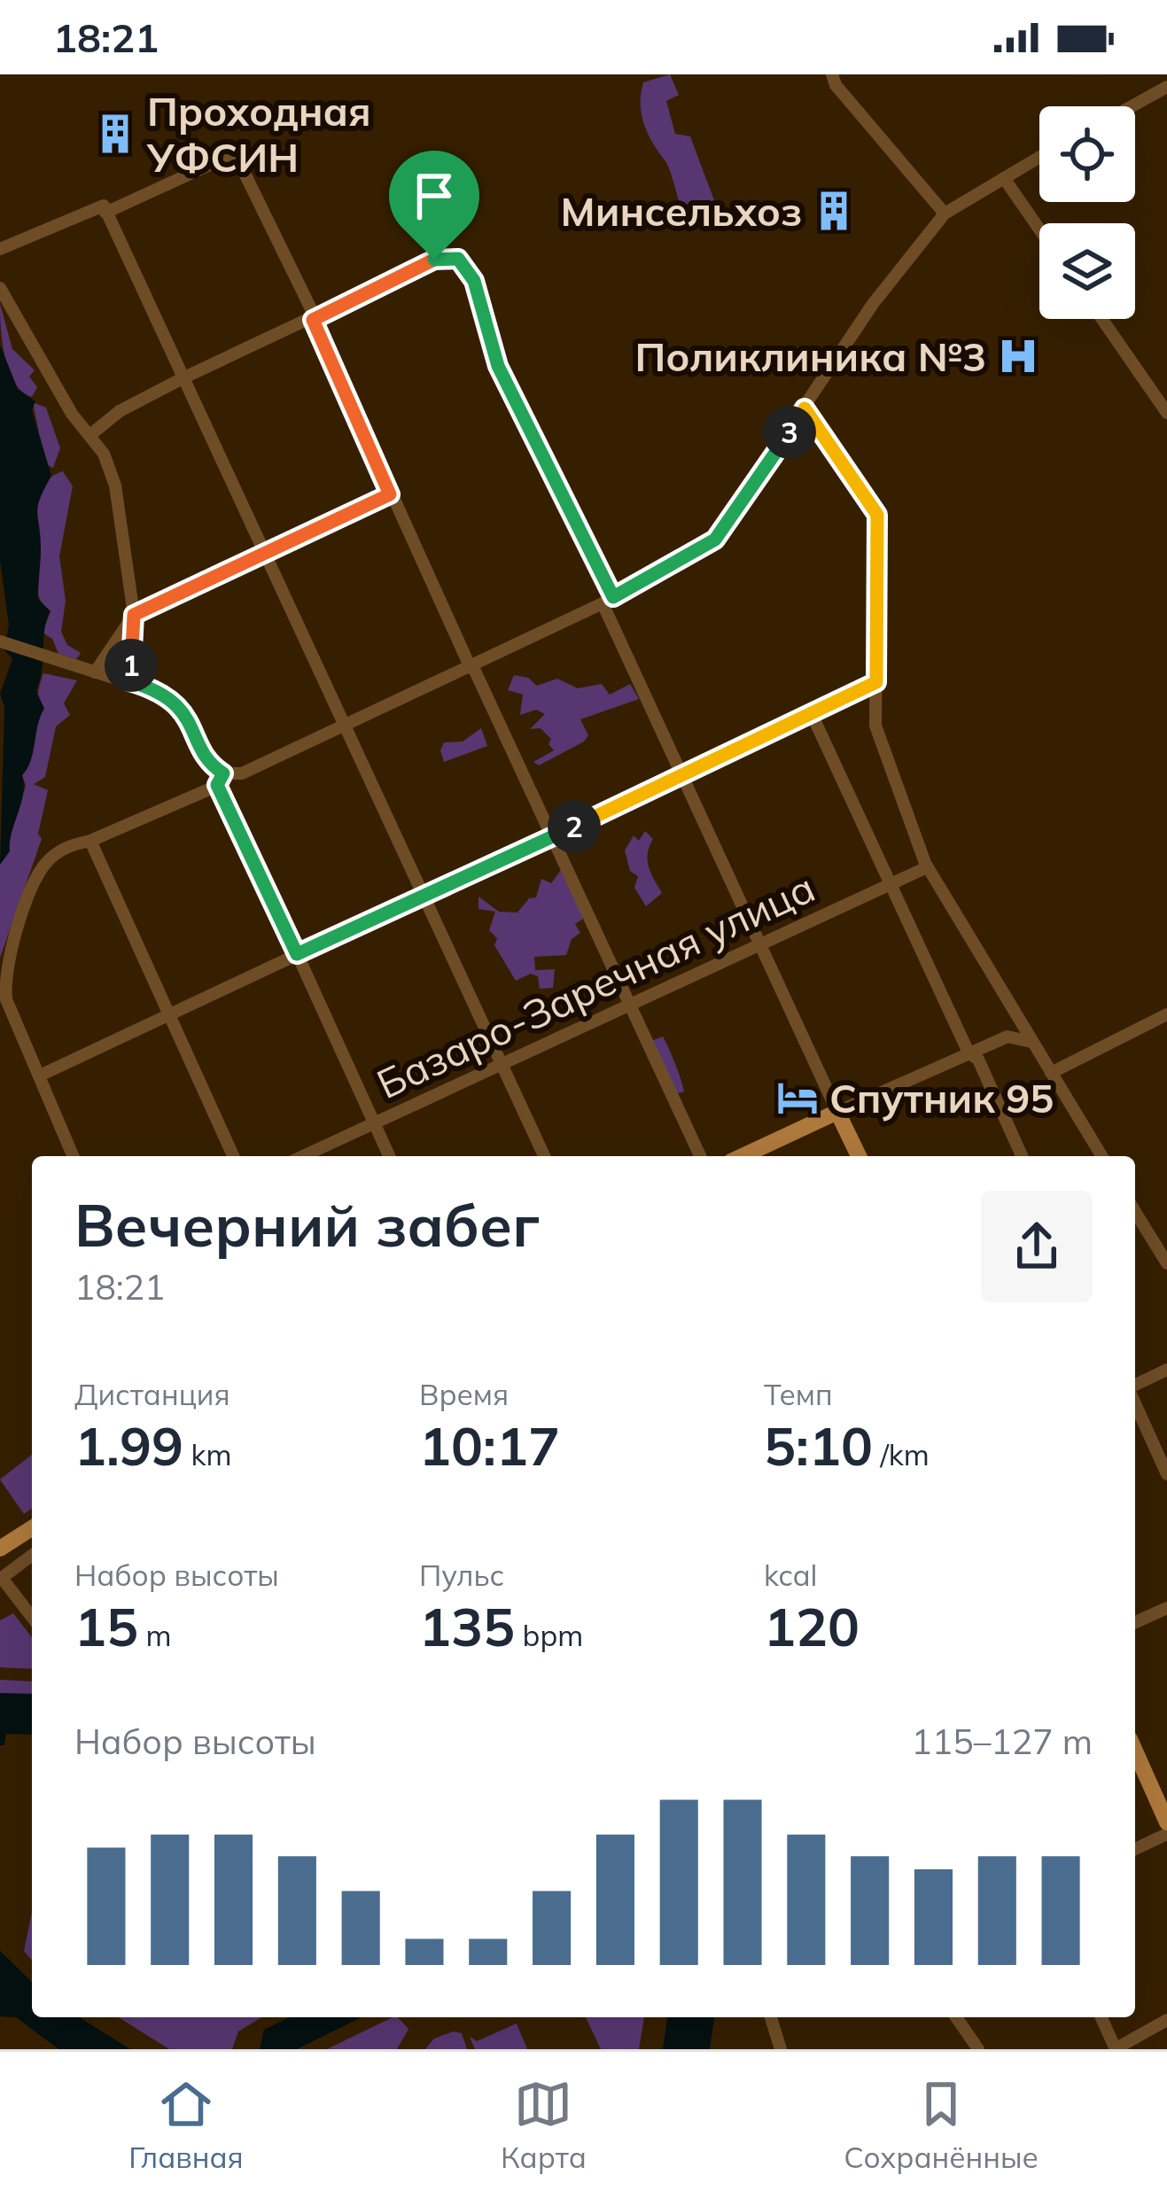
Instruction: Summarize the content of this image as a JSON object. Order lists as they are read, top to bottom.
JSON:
{
  "streets": {
    "street": ["Базаро-Заречная улица"]
  },
  "places": {
    "building": ["Проходная УФСИН", "Минсельхоз"],
    "hospital": ["Поликлиника №3"],
    "hotel": ["Спутник 95"]
  },
  "page": {
    "status": "18:21",
    "pins": ["3", "1", "2"],
    "heading": ["Вечерний забег", "18:21"],
    "stats": [
      ["Дистанция", "1.99 km"],
      ["Время", "10:17"],
      ["Темп", "5:10 /km"],
      ["Набор высоты", "15 m"],
      ["Пульс", "135 bpm"],
      ["kcal", "120"]
    ],
    "chart": ["Набор высоты", "115–127 m"],
    "tabs": ["Главная", "Карта", "Сохранённые"]
  }
}
